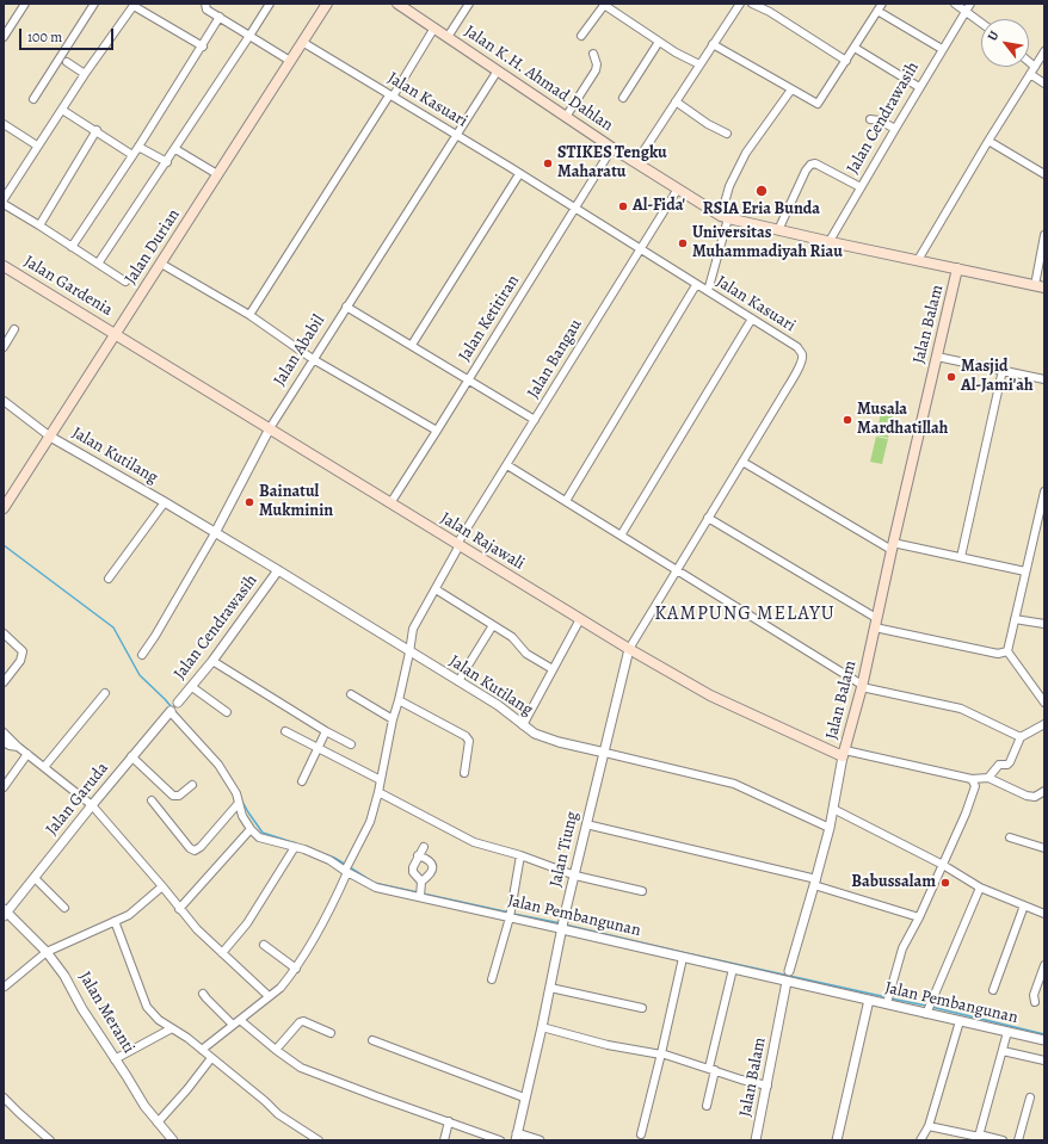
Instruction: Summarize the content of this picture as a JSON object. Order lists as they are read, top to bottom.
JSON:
{
  "streets": {
    "main road": [
      "Jalan K.H. Ahmad Dahlan",
      "Jalan Durian",
      "Jalan Gardenia",
      "Jalan Balam",
      "Jalan Rajawali"
    ],
    "street": [
      "Jalan Kasuari",
      "Jalan Cendrawasih",
      "Jalan Ketitiran",
      "Jalan Ababil",
      "Jalan Bangau",
      "Jalan Kutilang",
      "Jalan Garuda",
      "Jalan Tiung",
      "Jalan Pembangunan",
      "Jalan Meranti"
    ]
  },
  "crossings": [
    ["Jalan K.H. Ahmad Dahlan", "Jalan Cendrawasih"],
    ["Jalan K.H. Ahmad Dahlan", "Jalan Ketitiran"],
    ["Jalan K.H. Ahmad Dahlan", "Jalan Balam"],
    ["Jalan K.H. Ahmad Dahlan", "Jalan Ababil"],
    ["Jalan K.H. Ahmad Dahlan", "Jalan Bangau"],
    ["Jalan Kasuari", "Jalan Durian"],
    ["Jalan Kasuari", "Jalan Ketitiran"],
    ["Jalan Kasuari", "Jalan Ababil"],
    ["Jalan Kasuari", "Jalan Bangau"],
    ["Jalan Kasuari", "Jalan Rajawali"],
    ["Jalan Kasuari", "Jalan Tiung"],
    ["Jalan Cendrawasih", "Jalan Kutilang"],
    ["Jalan Cendrawasih", "Jalan Garuda"],
    ["Jalan Durian", "Jalan Gardenia"],
    ["Jalan Durian", "Jalan Kutilang"],
    ["Jalan Durian", "Jalan Rajawali"],
    ["Jalan Gardenia", "Jalan Rajawali"],
    ["Jalan Ketitiran", "Jalan Rajawali"],
    ["Jalan Balam", "Jalan Kutilang"],
    ["Jalan Balam", "Jalan Rajawali"],
    ["Jalan Balam", "Jalan Pembangunan"],
    ["Jalan Ababil", "Jalan Kutilang"],
    ["Jalan Ababil", "Jalan Rajawali"],
    ["Jalan Bangau", "Jalan Kutilang"],
    ["Jalan Bangau", "Jalan Rajawali"],
    ["Jalan Bangau", "Jalan Pembangunan"],
    ["Jalan Kutilang", "Jalan Tiung"],
    ["Jalan Rajawali", "Jalan Tiung"],
    ["Jalan Garuda", "Jalan Meranti"],
    ["Jalan Tiung", "Jalan Pembangunan"]
  ],
  "districts": ["KAMPUNG MELAYU"],
  "places": [
    "STIKES Tengku Maharatu",
    "RSIA Eria Bunda",
    "Al-Fida'",
    "Universitas Muhammadiyah Riau",
    "Masjid Al-Jami'ah",
    "Musala Mardhatillah",
    "Bainatul Mukminin",
    "Babussalam"
  ],
  "scale_bar": "100 m",
  "north": "top left"
}
